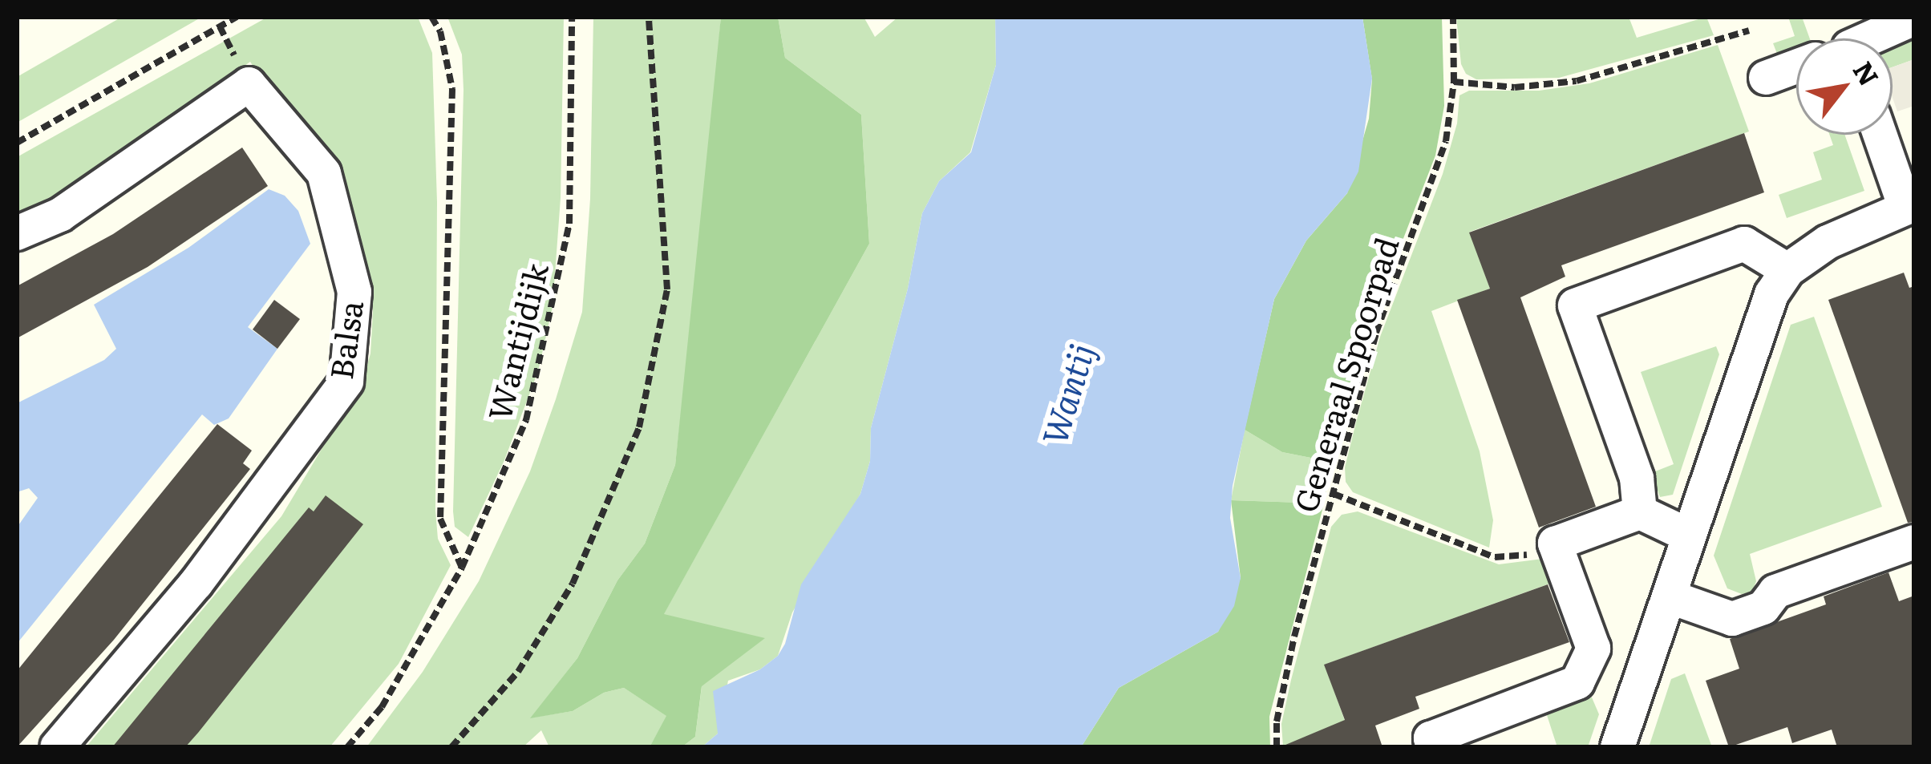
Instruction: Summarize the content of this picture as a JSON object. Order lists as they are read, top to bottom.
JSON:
{
  "streets": {
    "street": ["Balsa"],
    "path": ["Wantijdijk", "Generaal Spoorpad"]
  },
  "water": ["Wantij"],
  "north": "top right"
}
